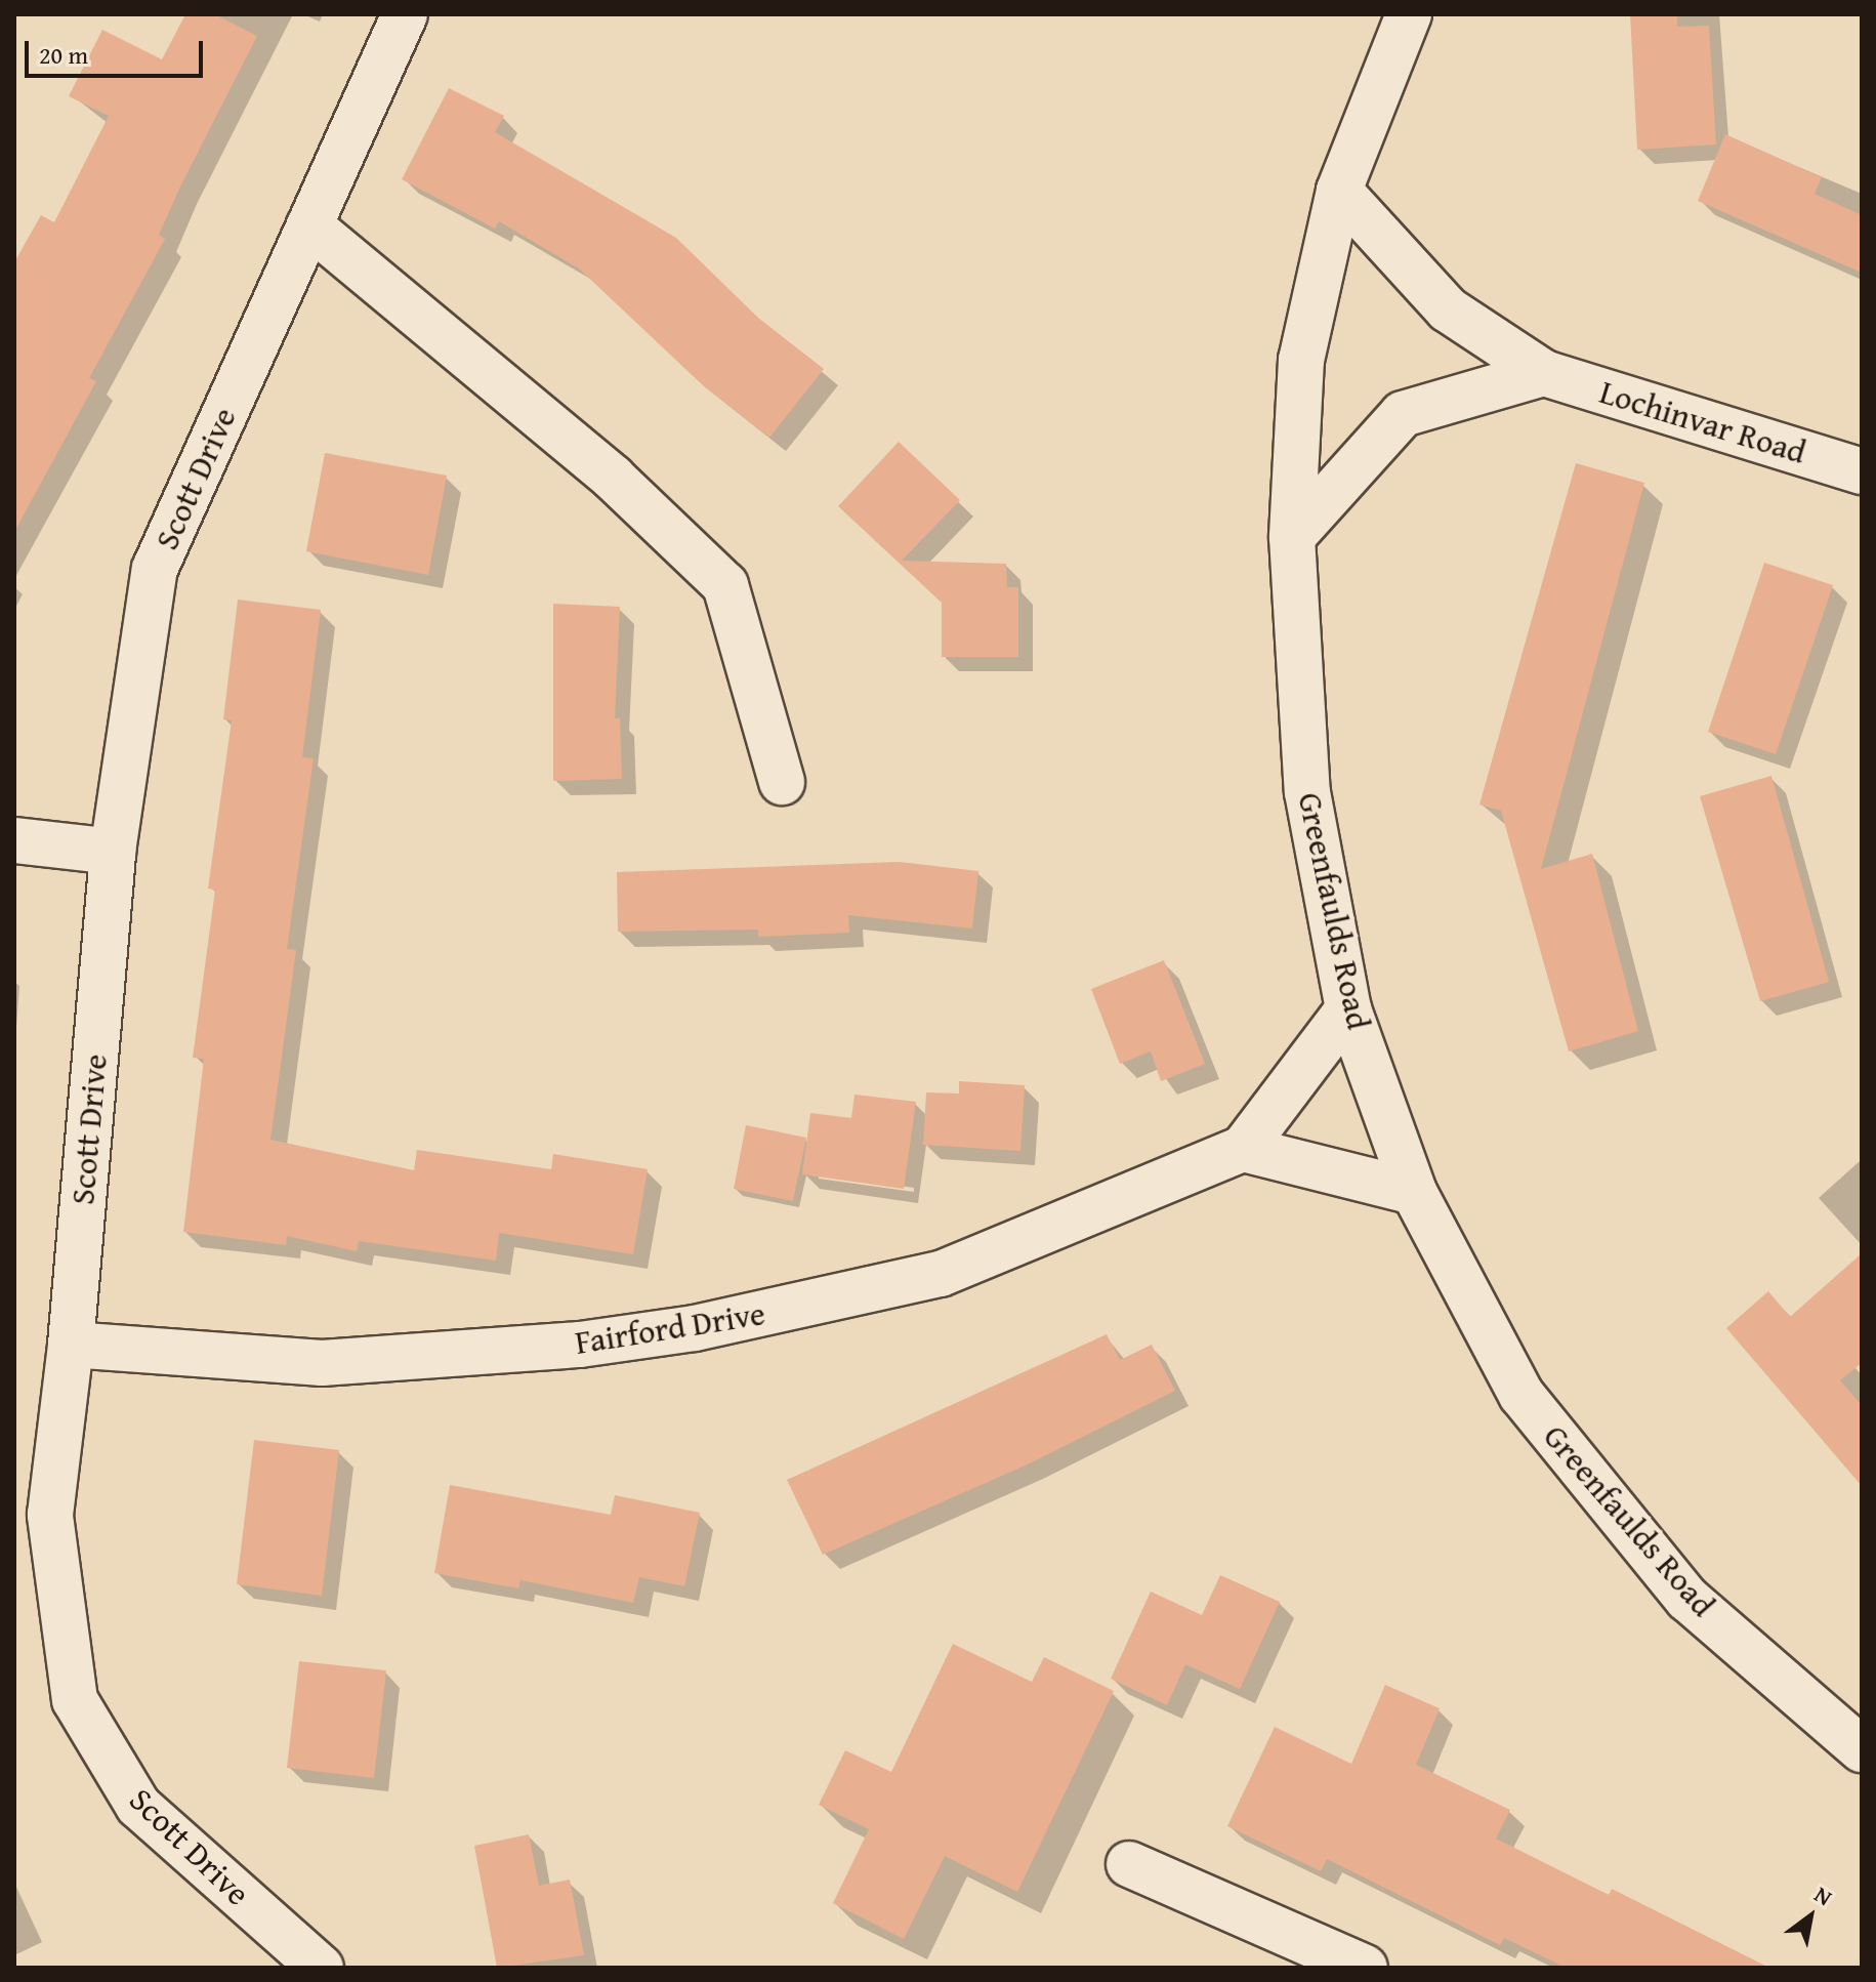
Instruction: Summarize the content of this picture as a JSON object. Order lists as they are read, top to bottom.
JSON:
{
  "streets": {
    "street": [
      "Lochinvar Road",
      "Scott Drive",
      "Greenfaulds Road",
      "Fairford Drive"
    ]
  },
  "crossings": [
    ["Lochinvar Road", "Greenfaulds Road"],
    ["Scott Drive", "Fairford Drive"]
  ],
  "scale_bar": "20 m",
  "north": "top right"
}
